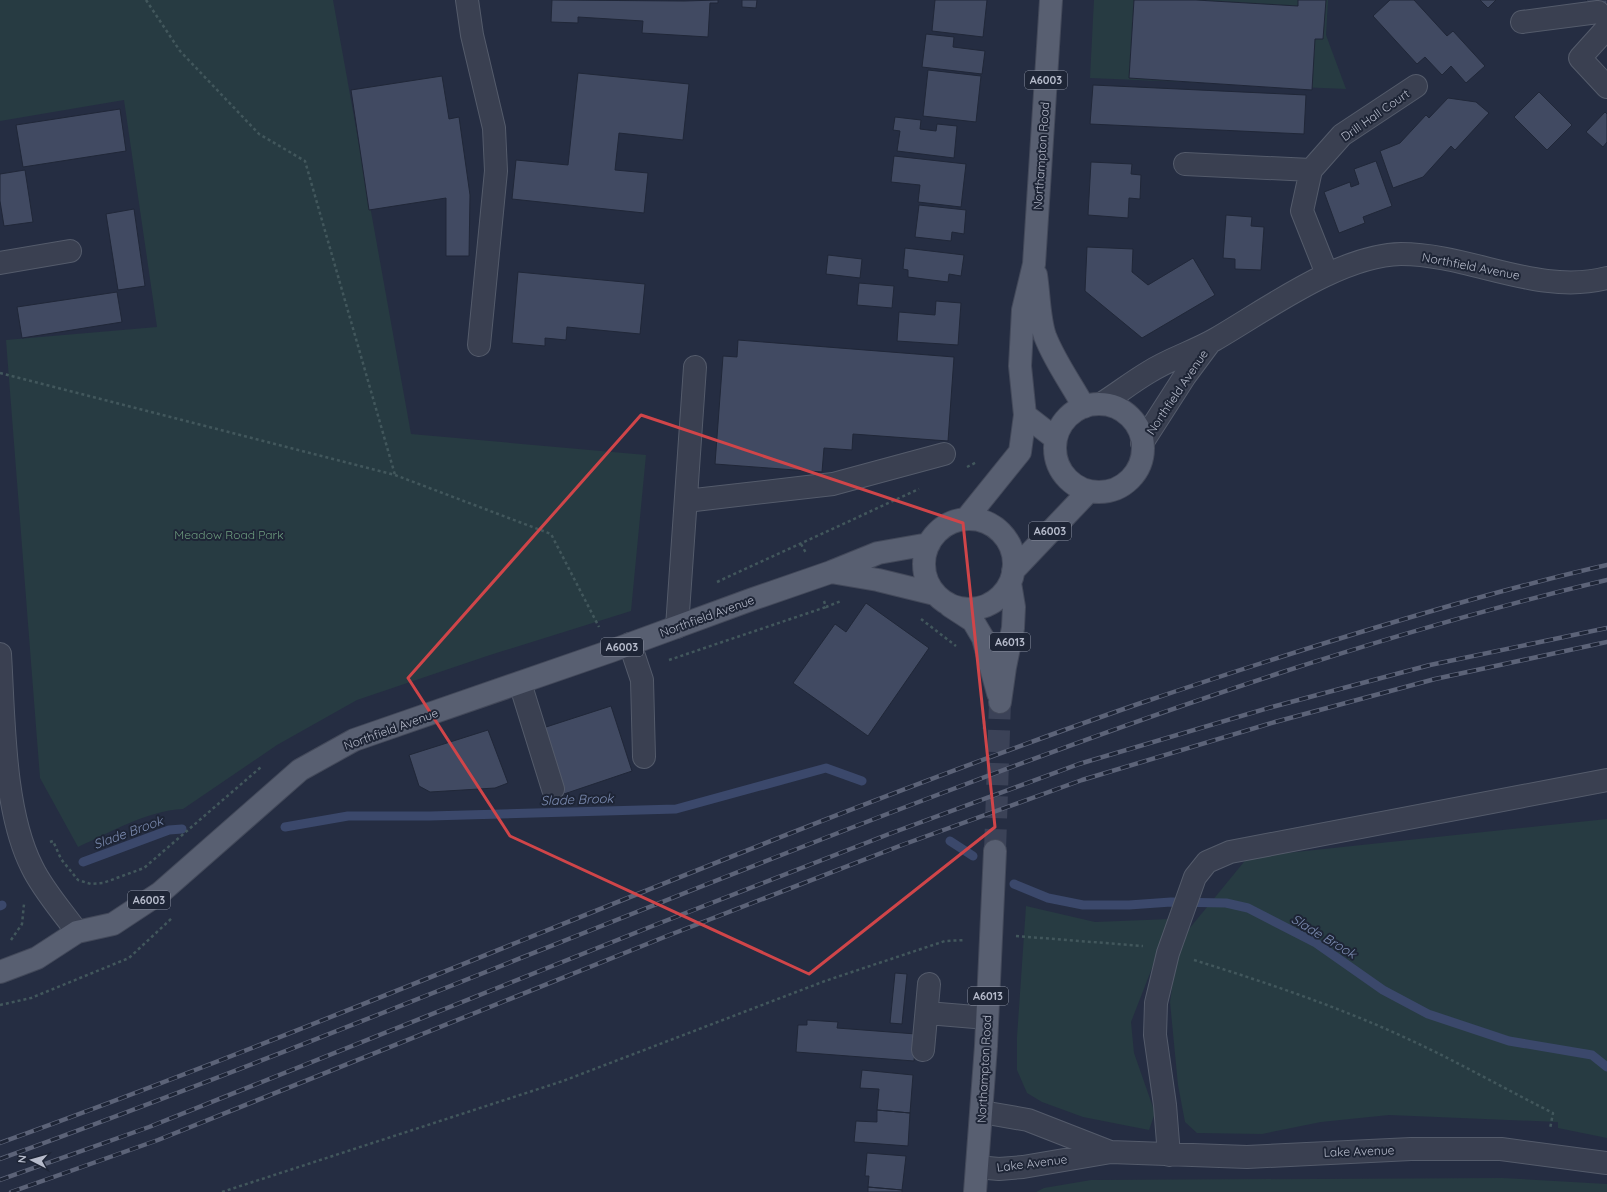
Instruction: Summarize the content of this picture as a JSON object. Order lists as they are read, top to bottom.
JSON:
{
  "streets": {
    "main road": [
      "A6003",
      "Northampton Road",
      "Northfield Avenue",
      "A6013"
    ],
    "street": ["Drill Hall Court", "Lake Avenue"]
  },
  "crossings": [
    ["A6003", "Northampton Road"],
    ["A6003", "Northfield Avenue"],
    ["A6003", "A6013"],
    ["Drill Hall Court", "Northfield Avenue"],
    ["Northampton Road", "Northfield Avenue"],
    ["Northampton Road", "Lake Avenue"],
    ["Northfield Avenue", "A6013"]
  ],
  "water": ["Slade Brook"],
  "parks": ["Meadow Road Park"],
  "north": "left"
}
